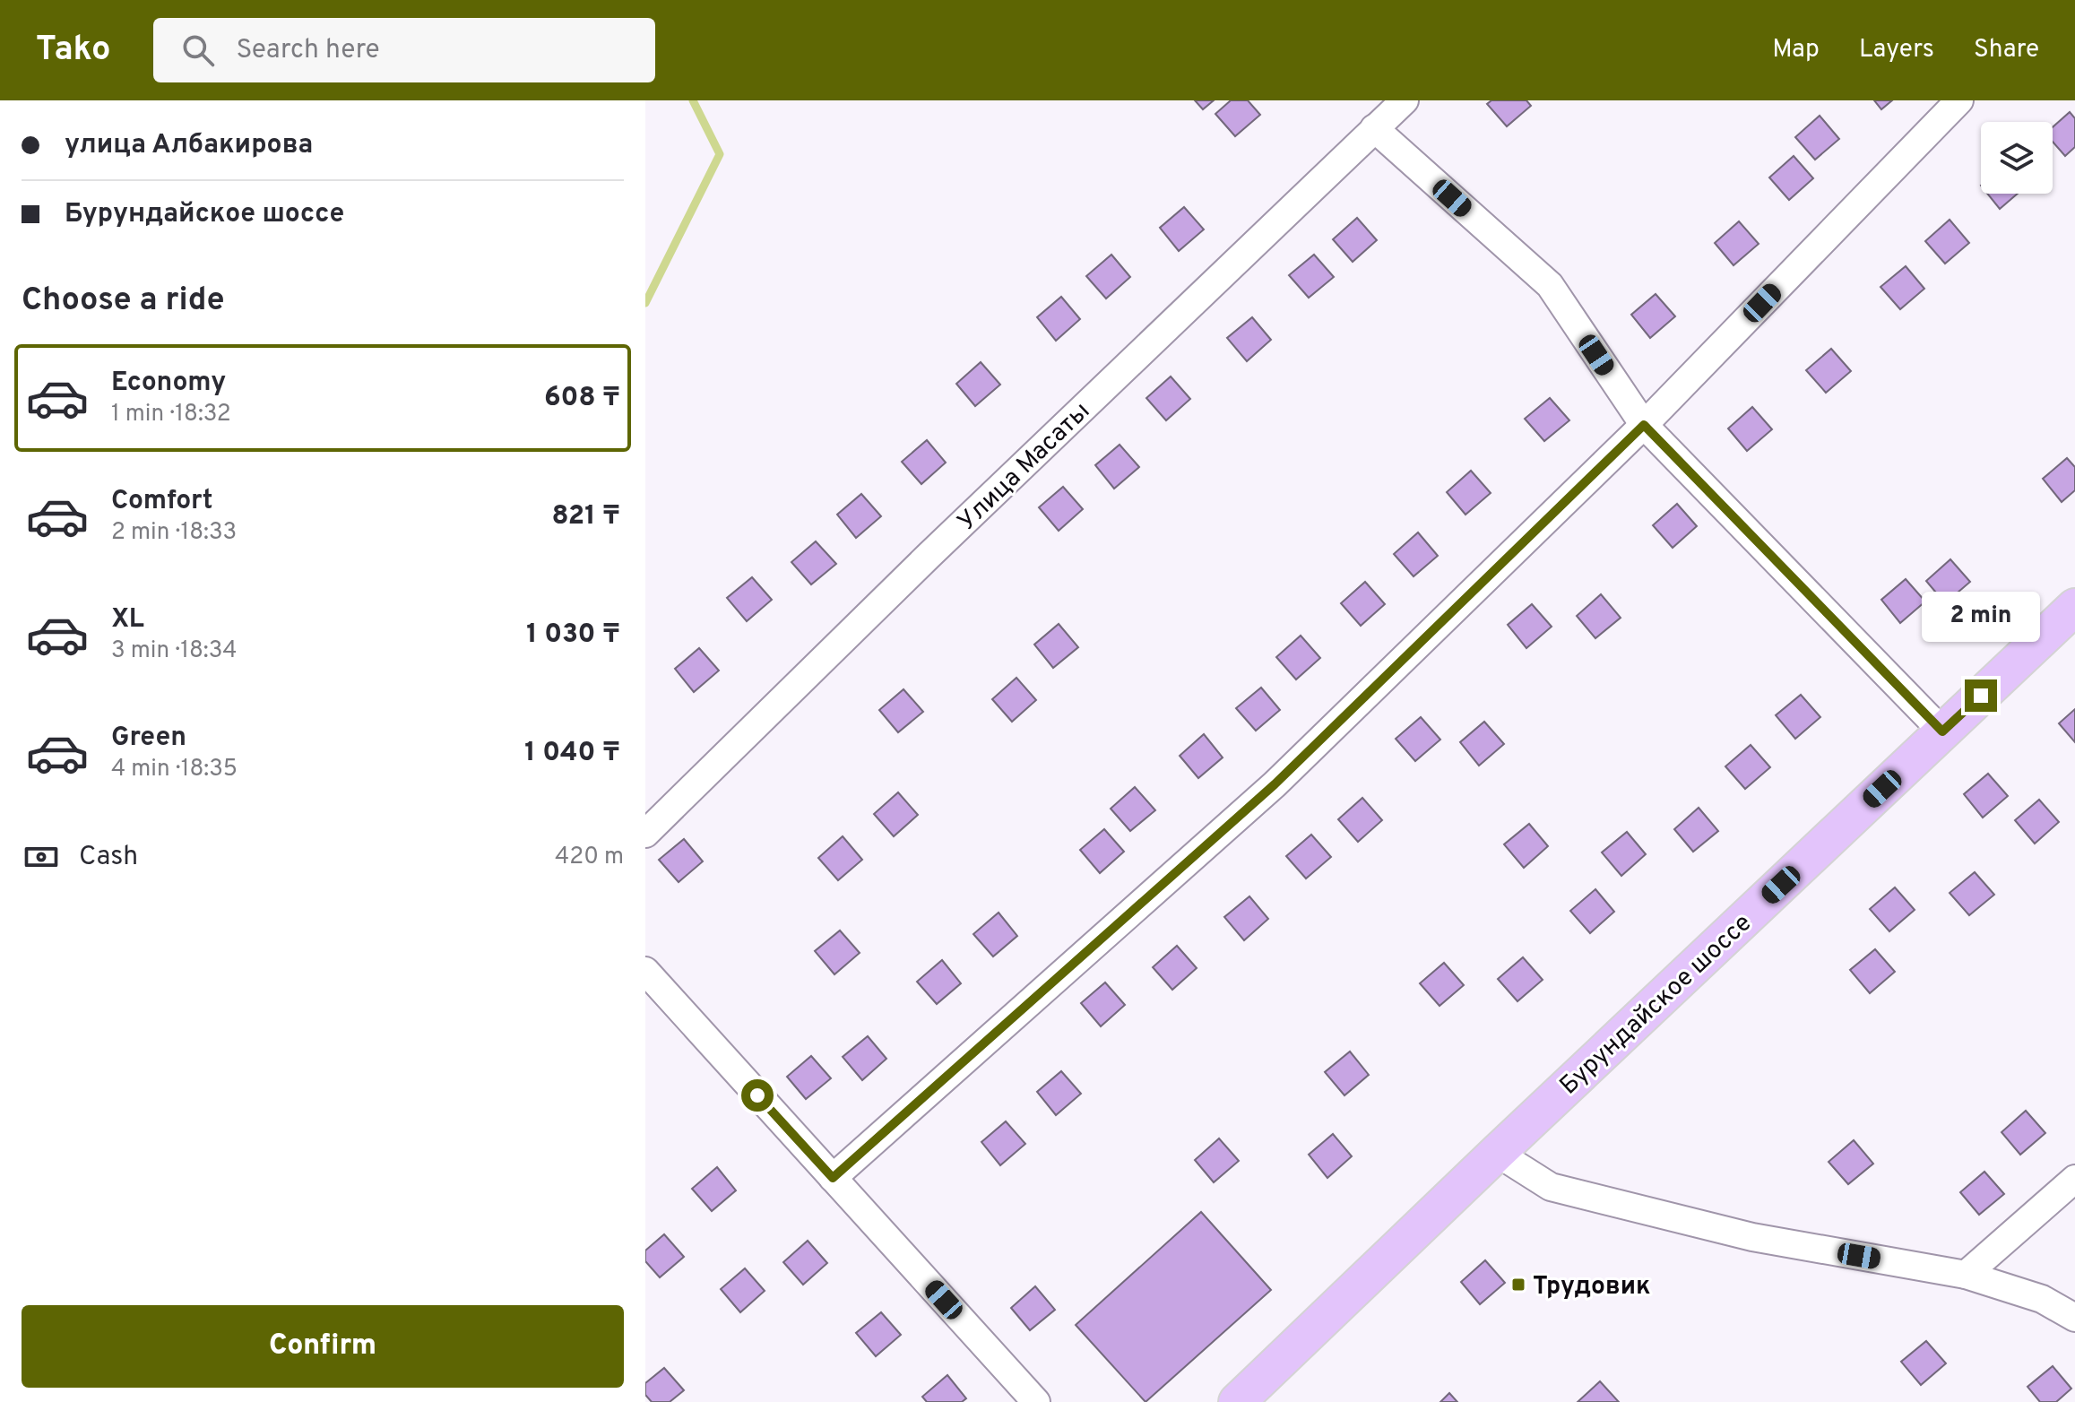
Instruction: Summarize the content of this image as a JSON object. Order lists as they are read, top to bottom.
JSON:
{
  "streets": {
    "main road": ["Бурундайское шоссе"],
    "street": ["Улица Масаты"]
  },
  "places": {
    "transit": ["Трудовик"]
  },
  "page": {
    "header": "Tako",
    "search": "Search here",
    "nav": ["Map", "Layers", "Share"],
    "banner": ["улица Албакирова", "Бурундайское шоссе"],
    "heading": "Choose a ride",
    "list": [
      {
        "name": "Economy",
        "note": "1 min · 18:32",
        "value": "608 ₸"
      },
      {
        "name": "Comfort",
        "note": "2 min · 18:33",
        "value": "821 ₸"
      },
      {
        "name": "XL",
        "note": "3 min · 18:34",
        "value": "1 030 ₸"
      },
      {
        "name": "Green",
        "note": "4 min · 18:35",
        "value": "1 040 ₸"
      }
    ],
    "bubble": "2 min",
    "pay": ["Cash", "420 m"],
    "buttons": "Confirm"
  }
}
